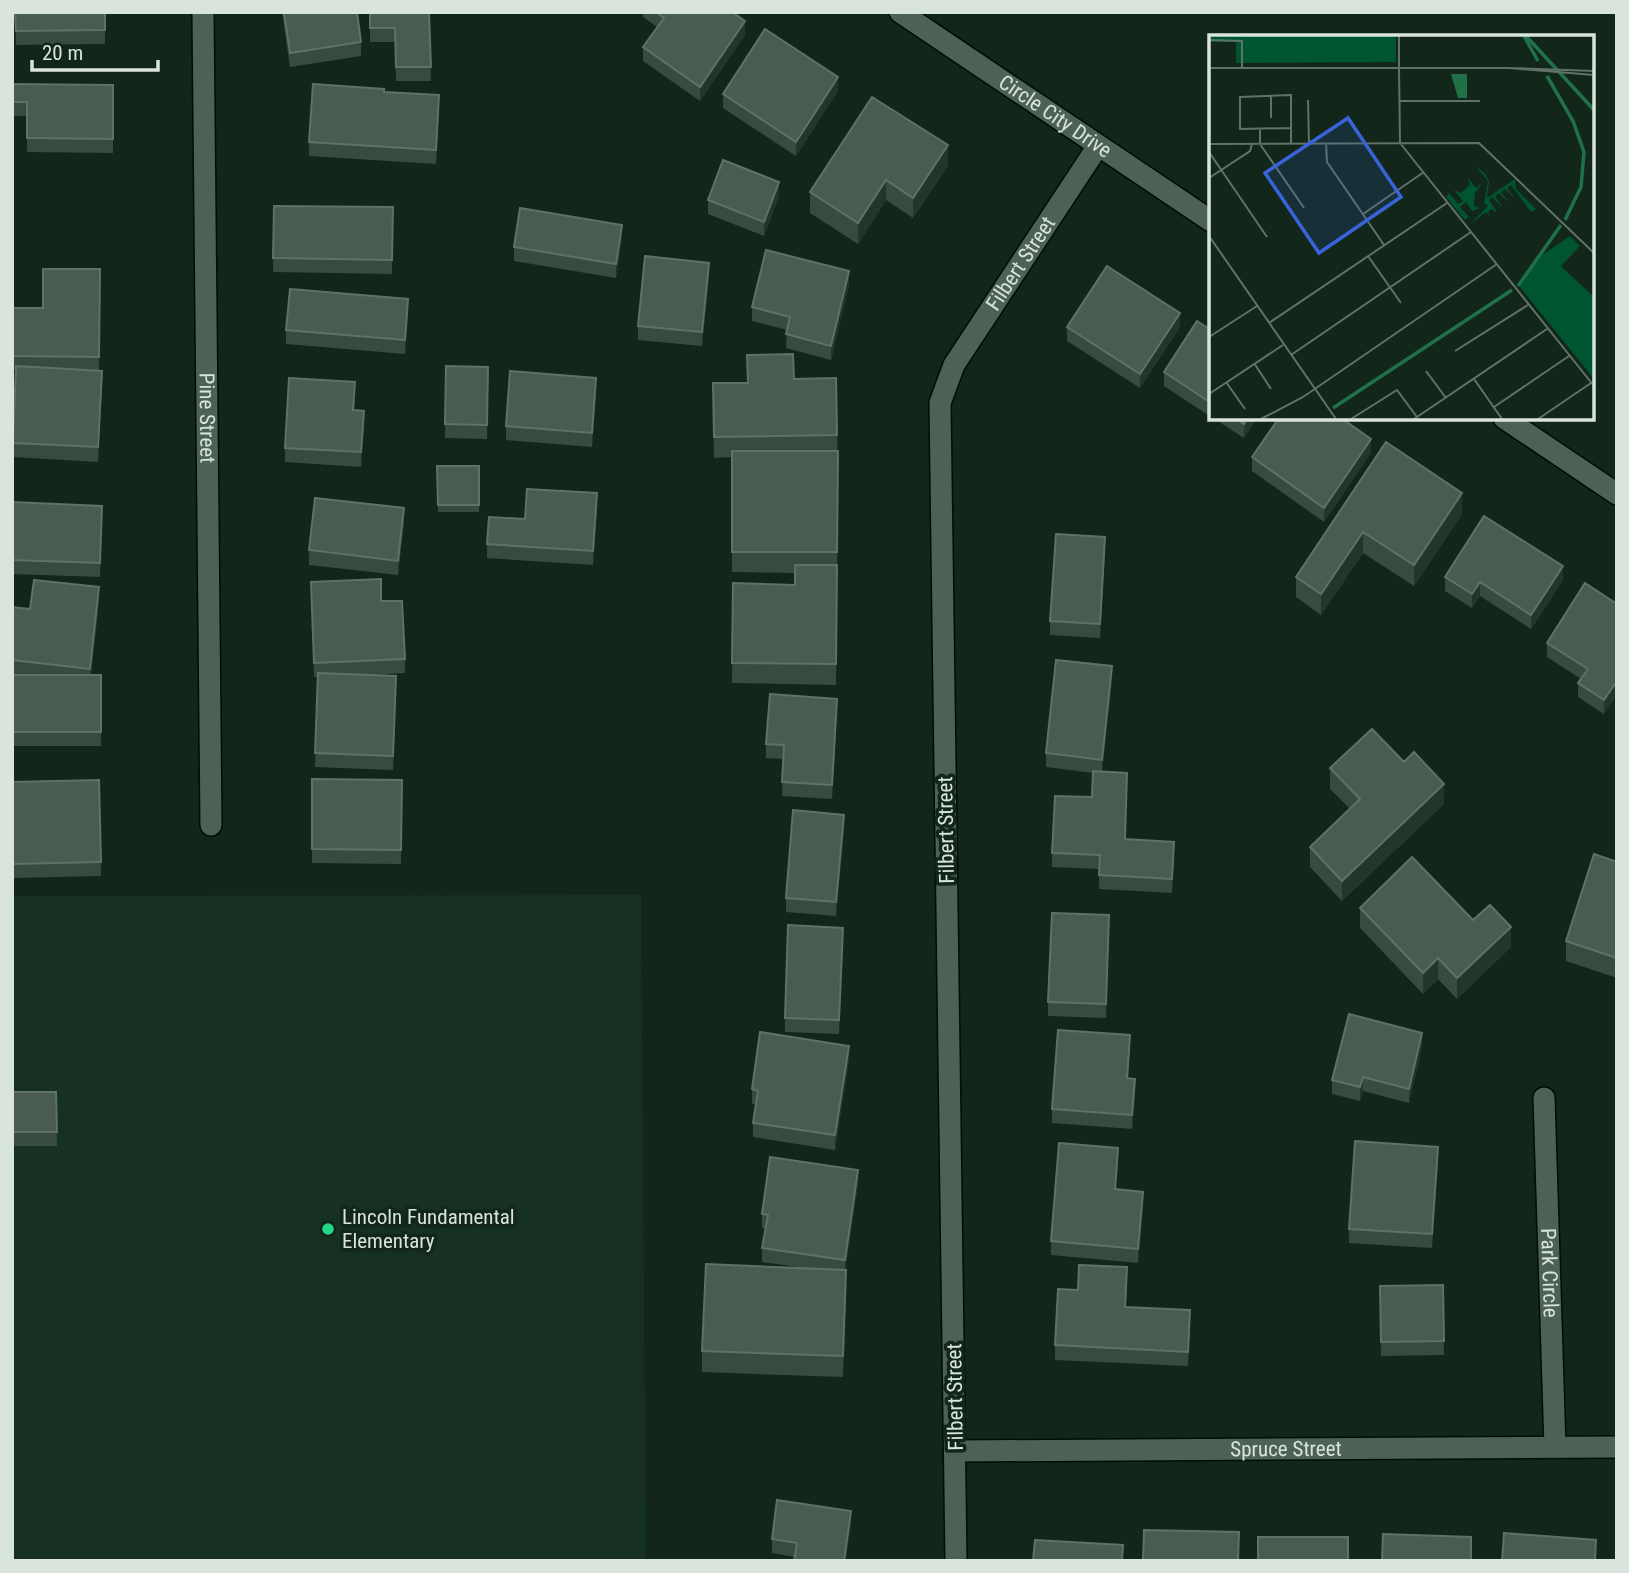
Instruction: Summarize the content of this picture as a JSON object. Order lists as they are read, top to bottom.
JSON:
{
  "streets": {
    "street": [
      "Circle City Drive",
      "Filbert Street",
      "Pine Street",
      "Park Circle",
      "Spruce Street"
    ]
  },
  "crossings": [
    ["Circle City Drive", "Filbert Street"],
    ["Filbert Street", "Spruce Street"],
    ["Park Circle", "Spruce Street"]
  ],
  "places": ["Lincoln Fundamental Elementary"],
  "scale_bar": "20 m"
}
